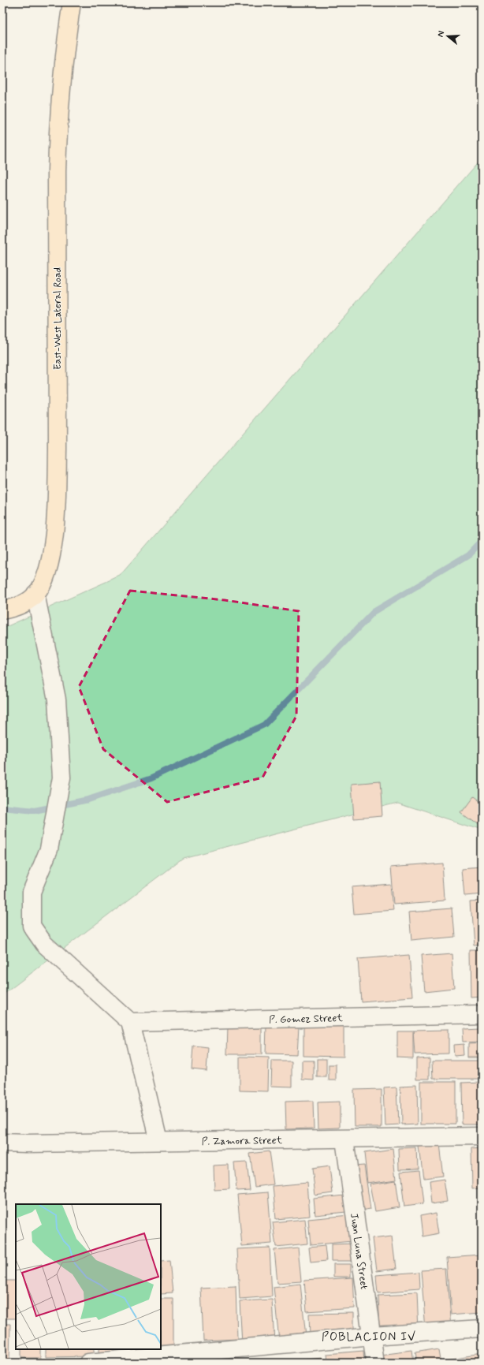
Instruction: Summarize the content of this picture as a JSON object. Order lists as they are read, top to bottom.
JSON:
{
  "streets": {
    "main road": ["East-West Lateral Road"],
    "street": ["P. Gomez Street", "P. Zamora Street", "Juan Luna Street"]
  },
  "crossings": [
    ["P. Zamora Street", "Juan Luna Street"]
  ],
  "districts": ["POBLACION IV"],
  "north": "left"
}
